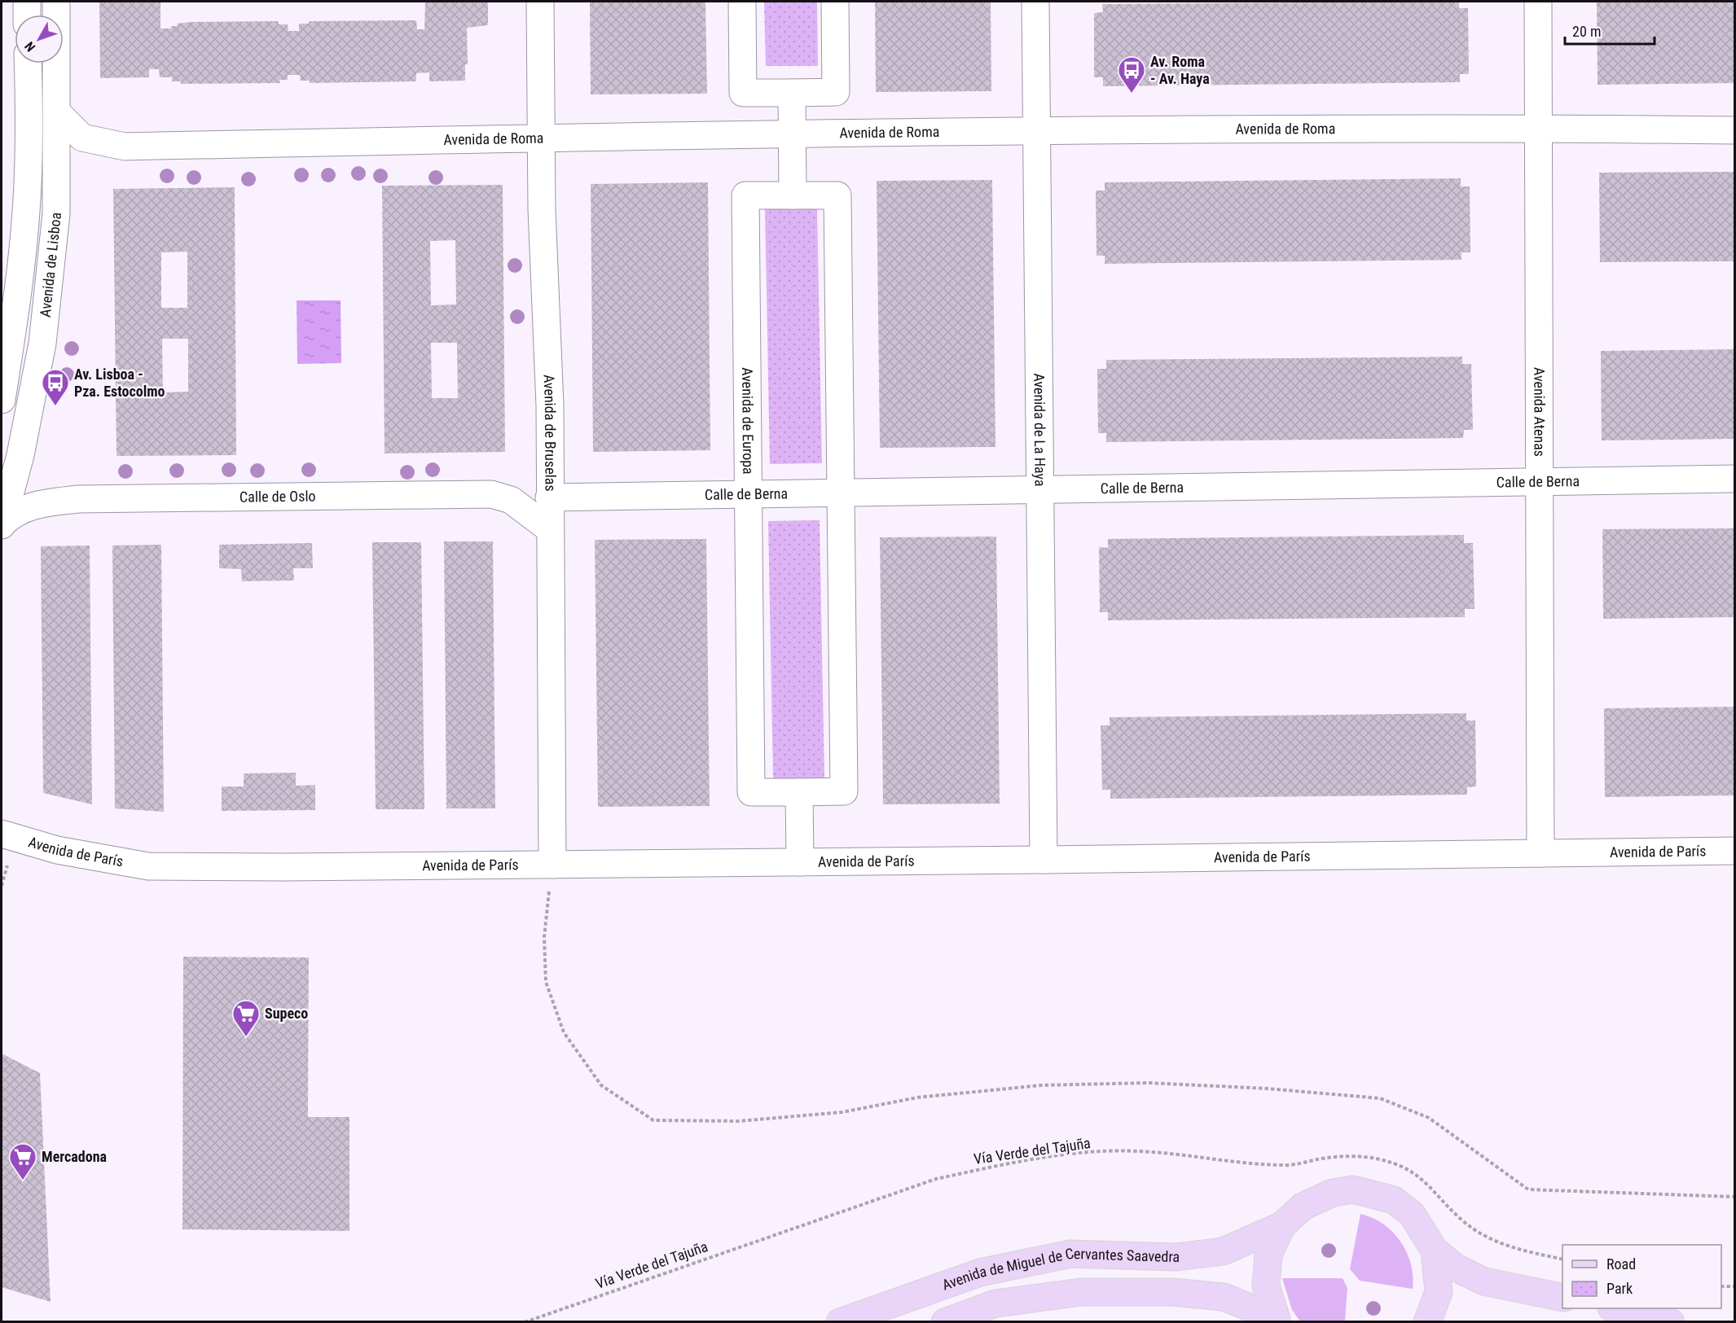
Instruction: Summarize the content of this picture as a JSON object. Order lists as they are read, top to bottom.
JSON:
{
  "streets": {
    "main road": ["Avenida de Miguel de Cervantes Saavedra"],
    "street": [
      "Avenida de Roma",
      "Avenida de Lisboa",
      "Avenida Atenas",
      "Avenida de Europa",
      "Avenida de La Haya",
      "Avenida de Bruselas",
      "Calle de Berna",
      "Calle de Oslo",
      "Avenida de París"
    ],
    "path": ["Vía Verde del Tajuña"]
  },
  "crossings": [
    ["Avenida de Roma", "Avenida de Lisboa"],
    ["Avenida de Roma", "Avenida Atenas"],
    ["Avenida de Roma", "Avenida de La Haya"],
    ["Avenida de Roma", "Avenida de Bruselas"],
    ["Avenida de Lisboa", "Calle de Oslo"],
    ["Avenida Atenas", "Calle de Berna"],
    ["Avenida Atenas", "Avenida de París"],
    ["Avenida de Europa", "Calle de Berna"],
    ["Avenida de La Haya", "Calle de Berna"],
    ["Avenida de La Haya", "Avenida de París"],
    ["Avenida de Bruselas", "Calle de Berna"],
    ["Avenida de Bruselas", "Calle de Oslo"],
    ["Avenida de Bruselas", "Avenida de París"]
  ],
  "places": {
    "bus stop": ["Av. Roma - Av. Haya", "Av. Lisboa - Pza. Estocolmo"],
    "supermarket": ["Supeco", "Mercadona"]
  },
  "legend": ["Road", "Park"],
  "scale_bar": "20 m",
  "north": "bottom left"
}
